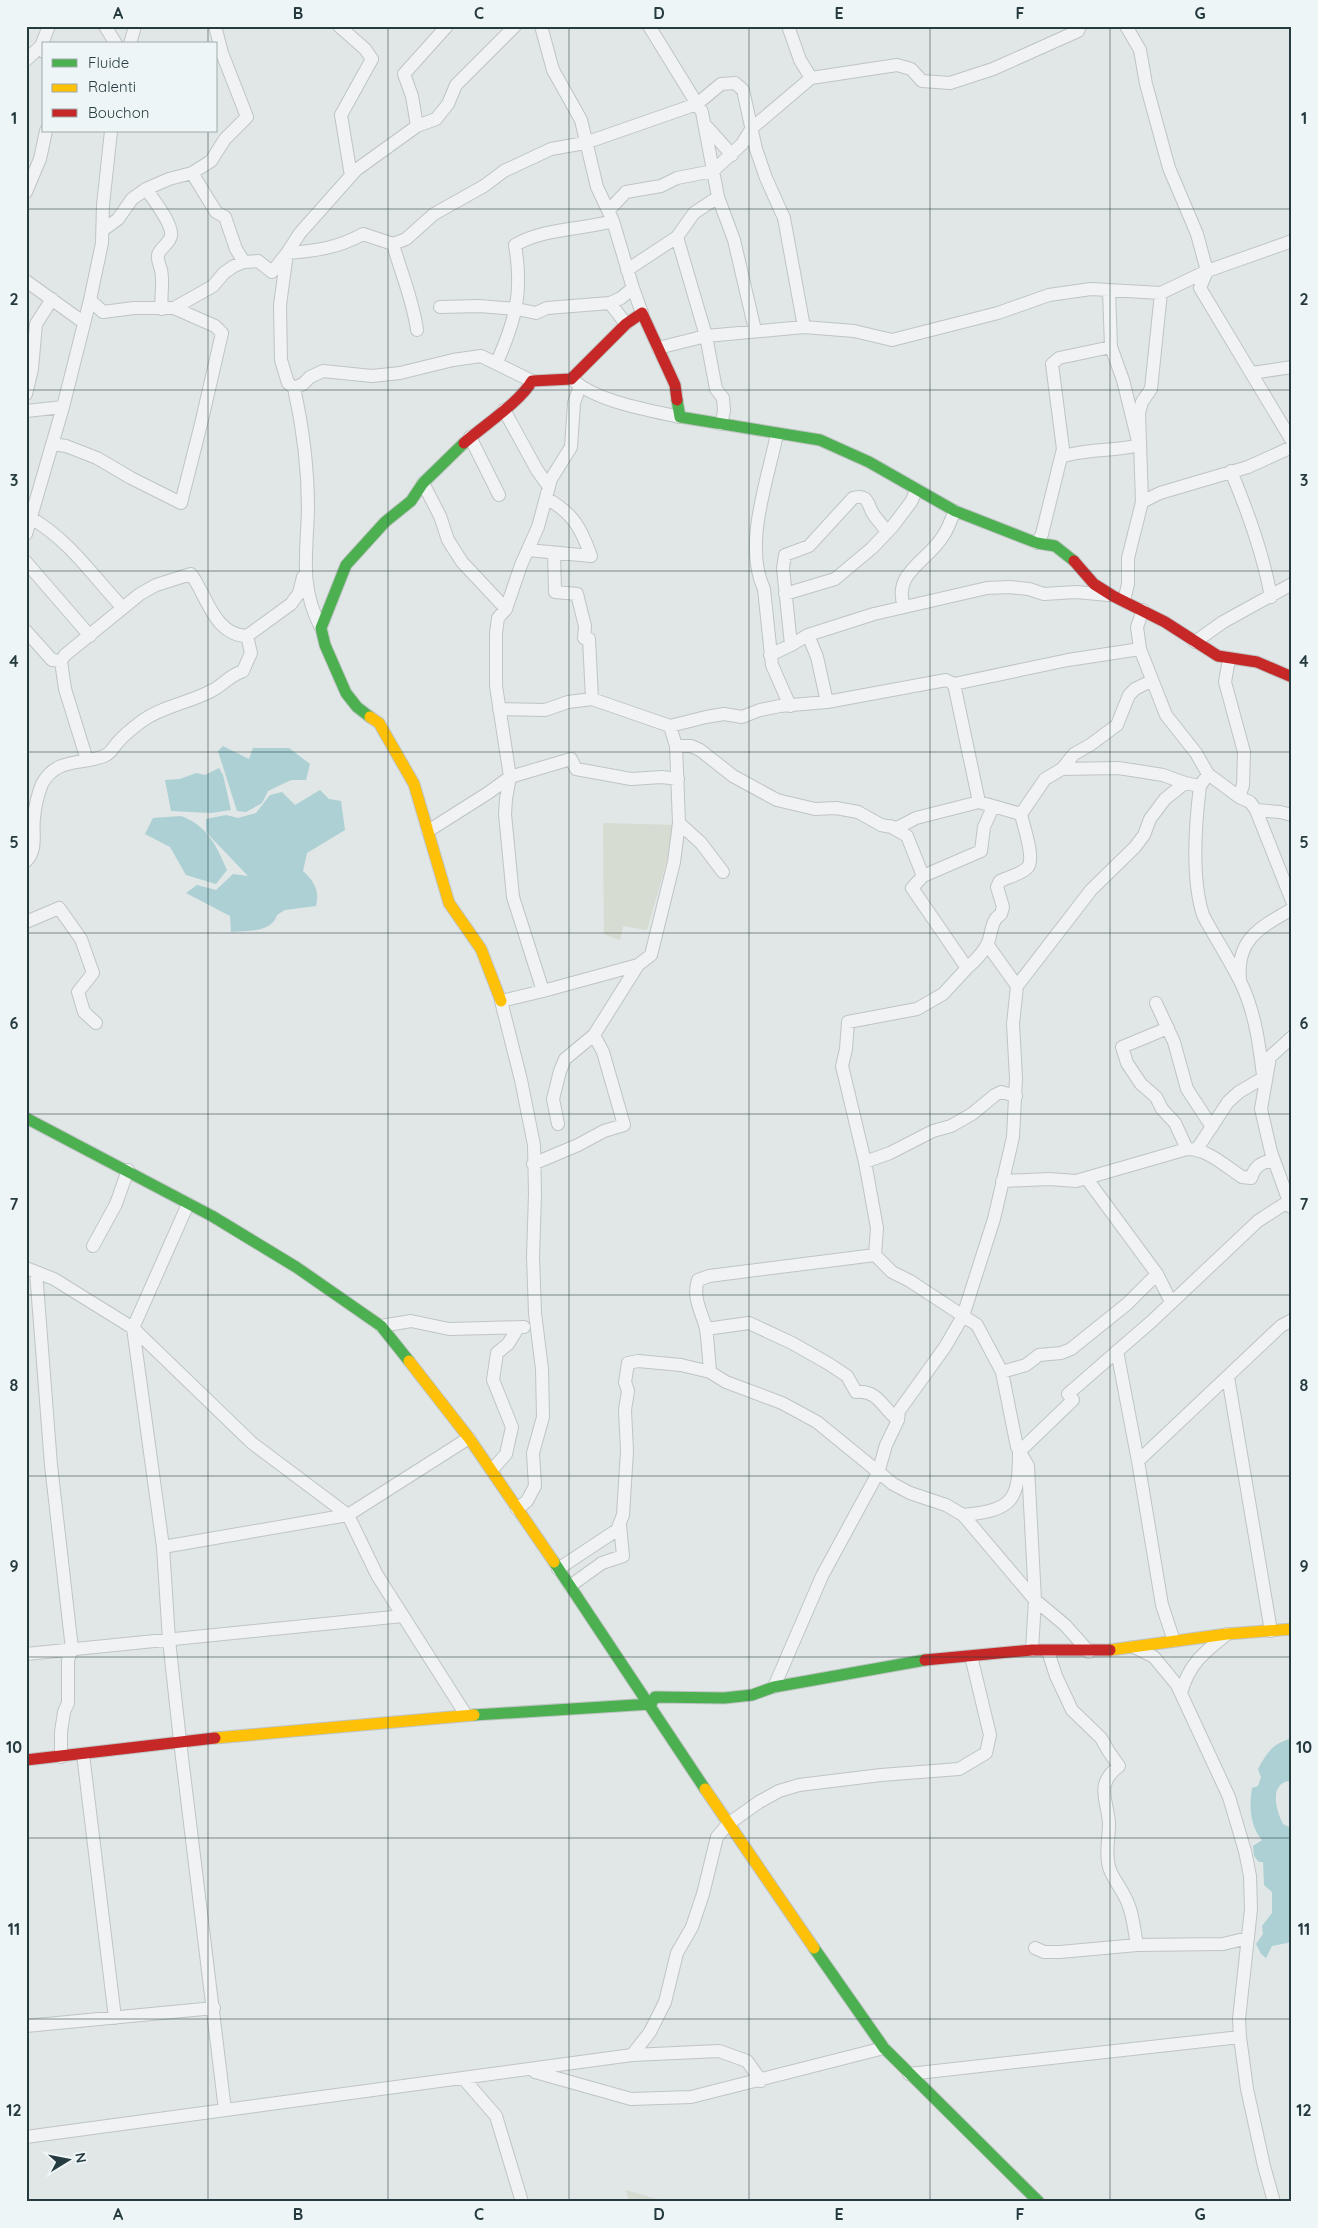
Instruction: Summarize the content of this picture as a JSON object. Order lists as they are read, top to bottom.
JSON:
{
  "legend": ["Fluide", "Ralenti", "Bouchon"],
  "north": "right",
  "grid": {
    "columns": [
      "A",
      "B",
      "C",
      "D",
      "E",
      "F",
      "G"
    ],
    "rows": [
      "1",
      "2",
      "3",
      "4",
      "5",
      "6",
      "7",
      "8",
      "9",
      "10",
      "11",
      "12"
    ]
  }
}
